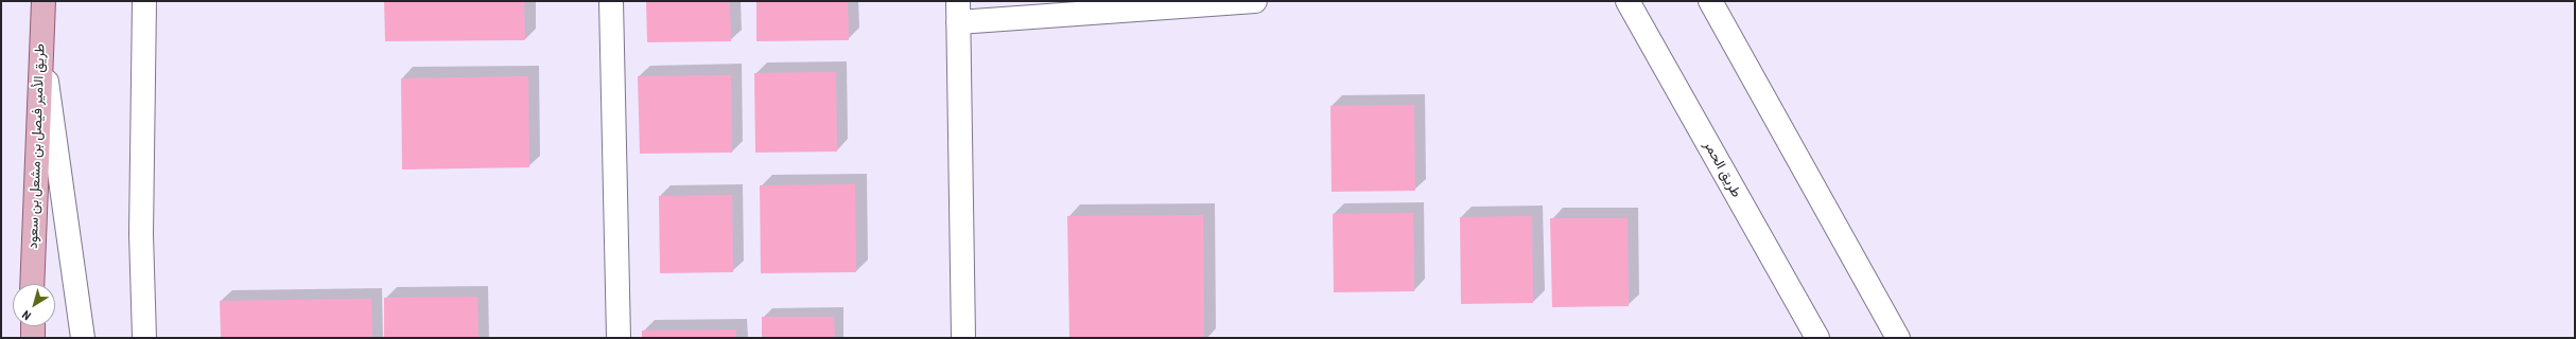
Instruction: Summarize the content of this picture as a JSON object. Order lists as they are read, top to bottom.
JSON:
{
  "streets": {
    "main road": ["طريق الأمير فيصل بن مشعل بن سعود"],
    "street": ["طريق الحمر"]
  },
  "north": "bottom left"
}
